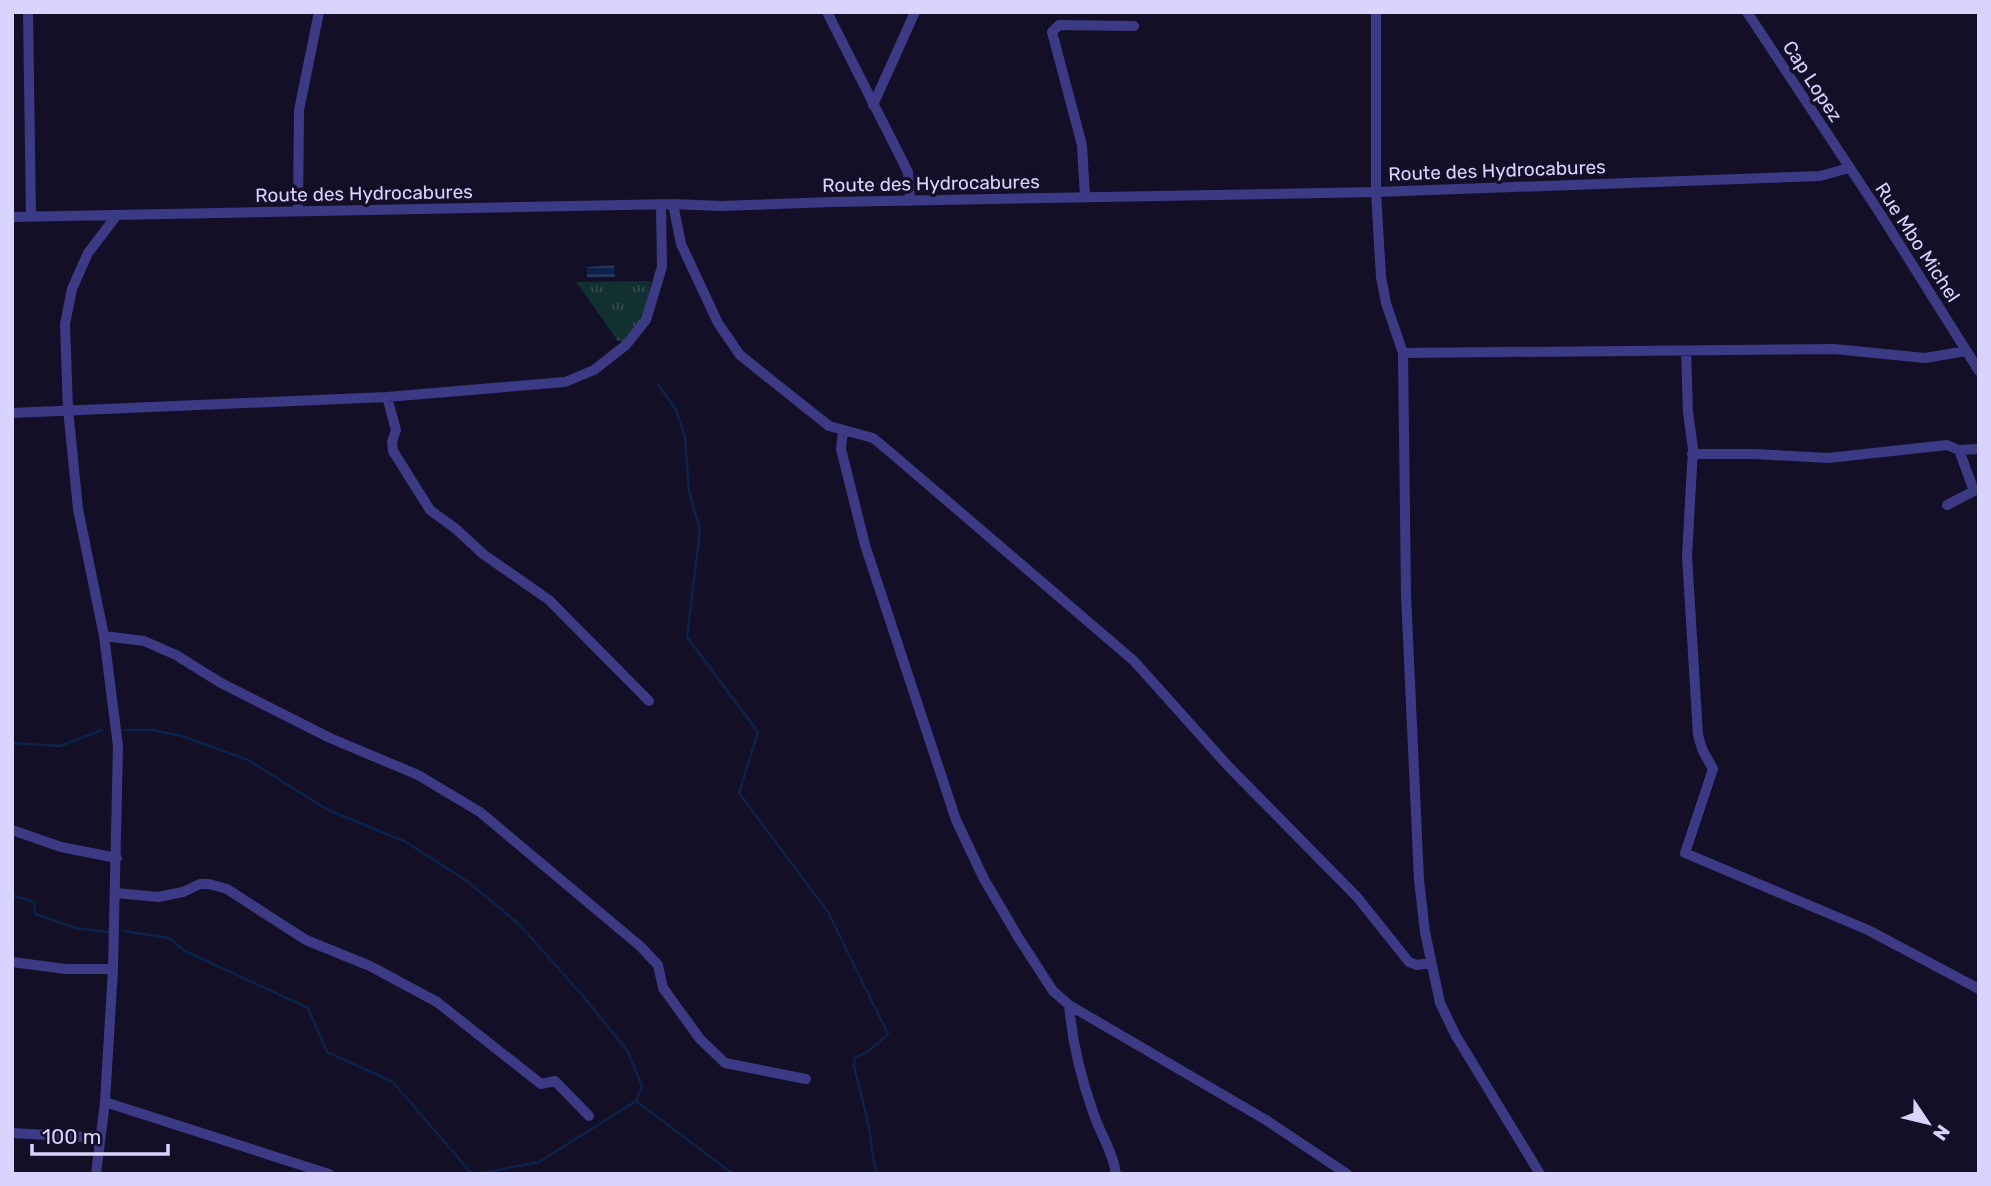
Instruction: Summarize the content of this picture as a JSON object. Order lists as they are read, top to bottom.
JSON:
{
  "streets": {
    "street": ["Cap Lopez", "Route des Hydrocabures", "Rue Mbo Michel"]
  },
  "crossings": [
    ["Cap Lopez", "Route des Hydrocabures"],
    ["Cap Lopez", "Rue Mbo Michel"],
    ["Route des Hydrocabures", "Rue Mbo Michel"]
  ],
  "scale_bar": "100 m",
  "north": "bottom right"
}
